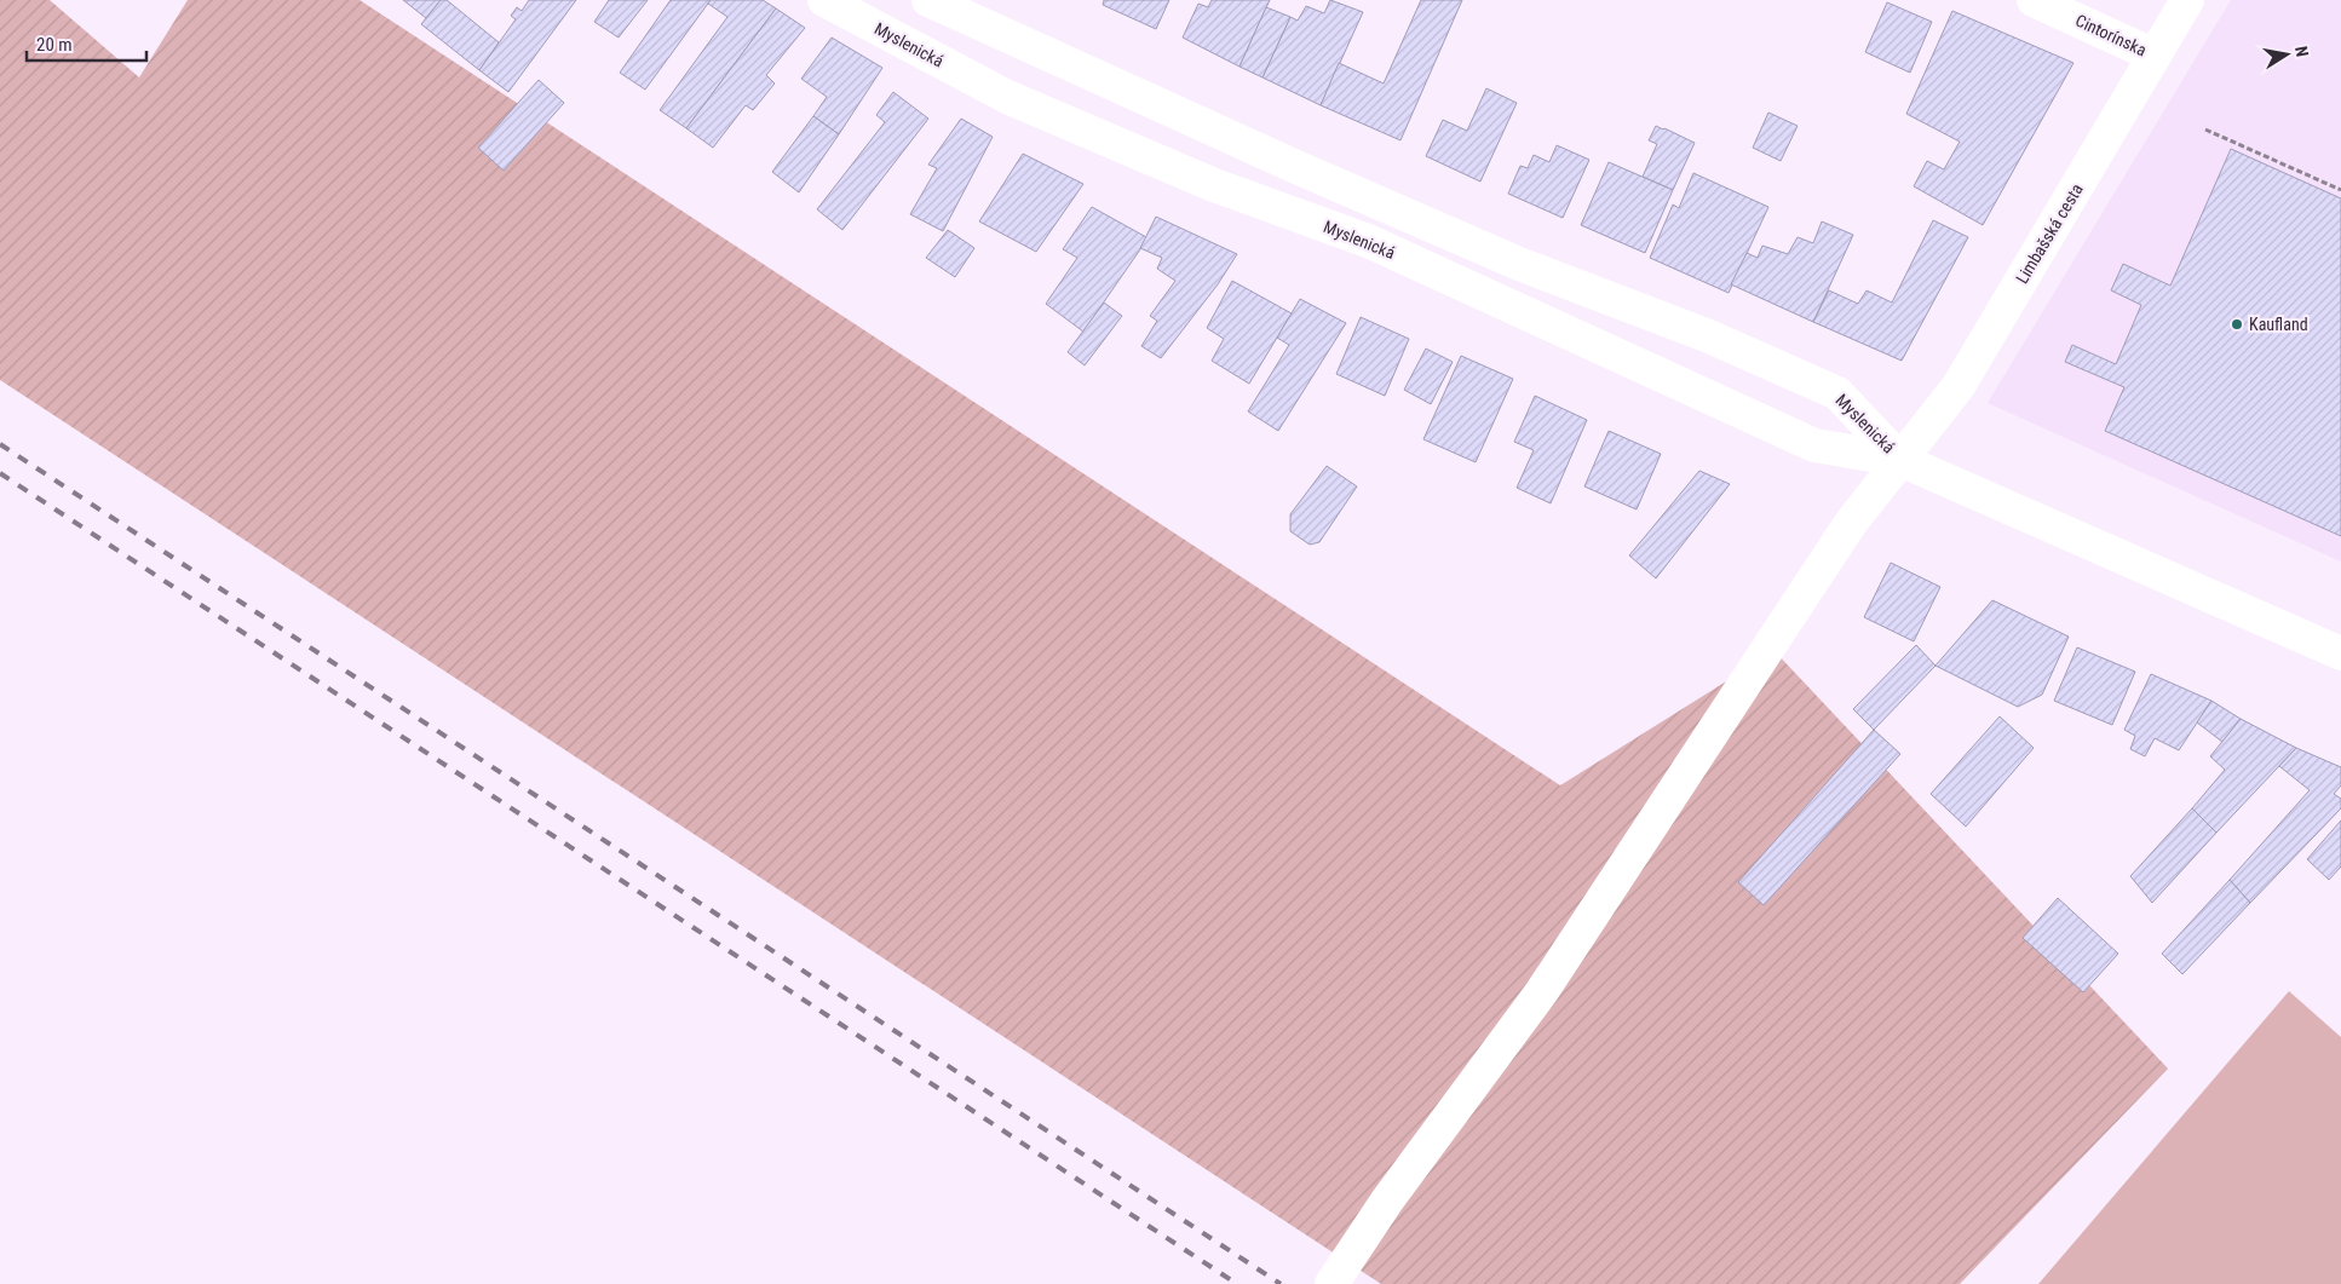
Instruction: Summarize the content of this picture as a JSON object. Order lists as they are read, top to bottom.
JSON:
{
  "streets": {
    "main road": ["Cintorínska", "Myslenická", "Limbašská cesta"]
  },
  "crossings": [
    ["Cintorínska", "Limbašská cesta"],
    ["Myslenická", "Limbašská cesta"]
  ],
  "places": ["Kaufland"],
  "scale_bar": "20 m",
  "north": "right"
}
